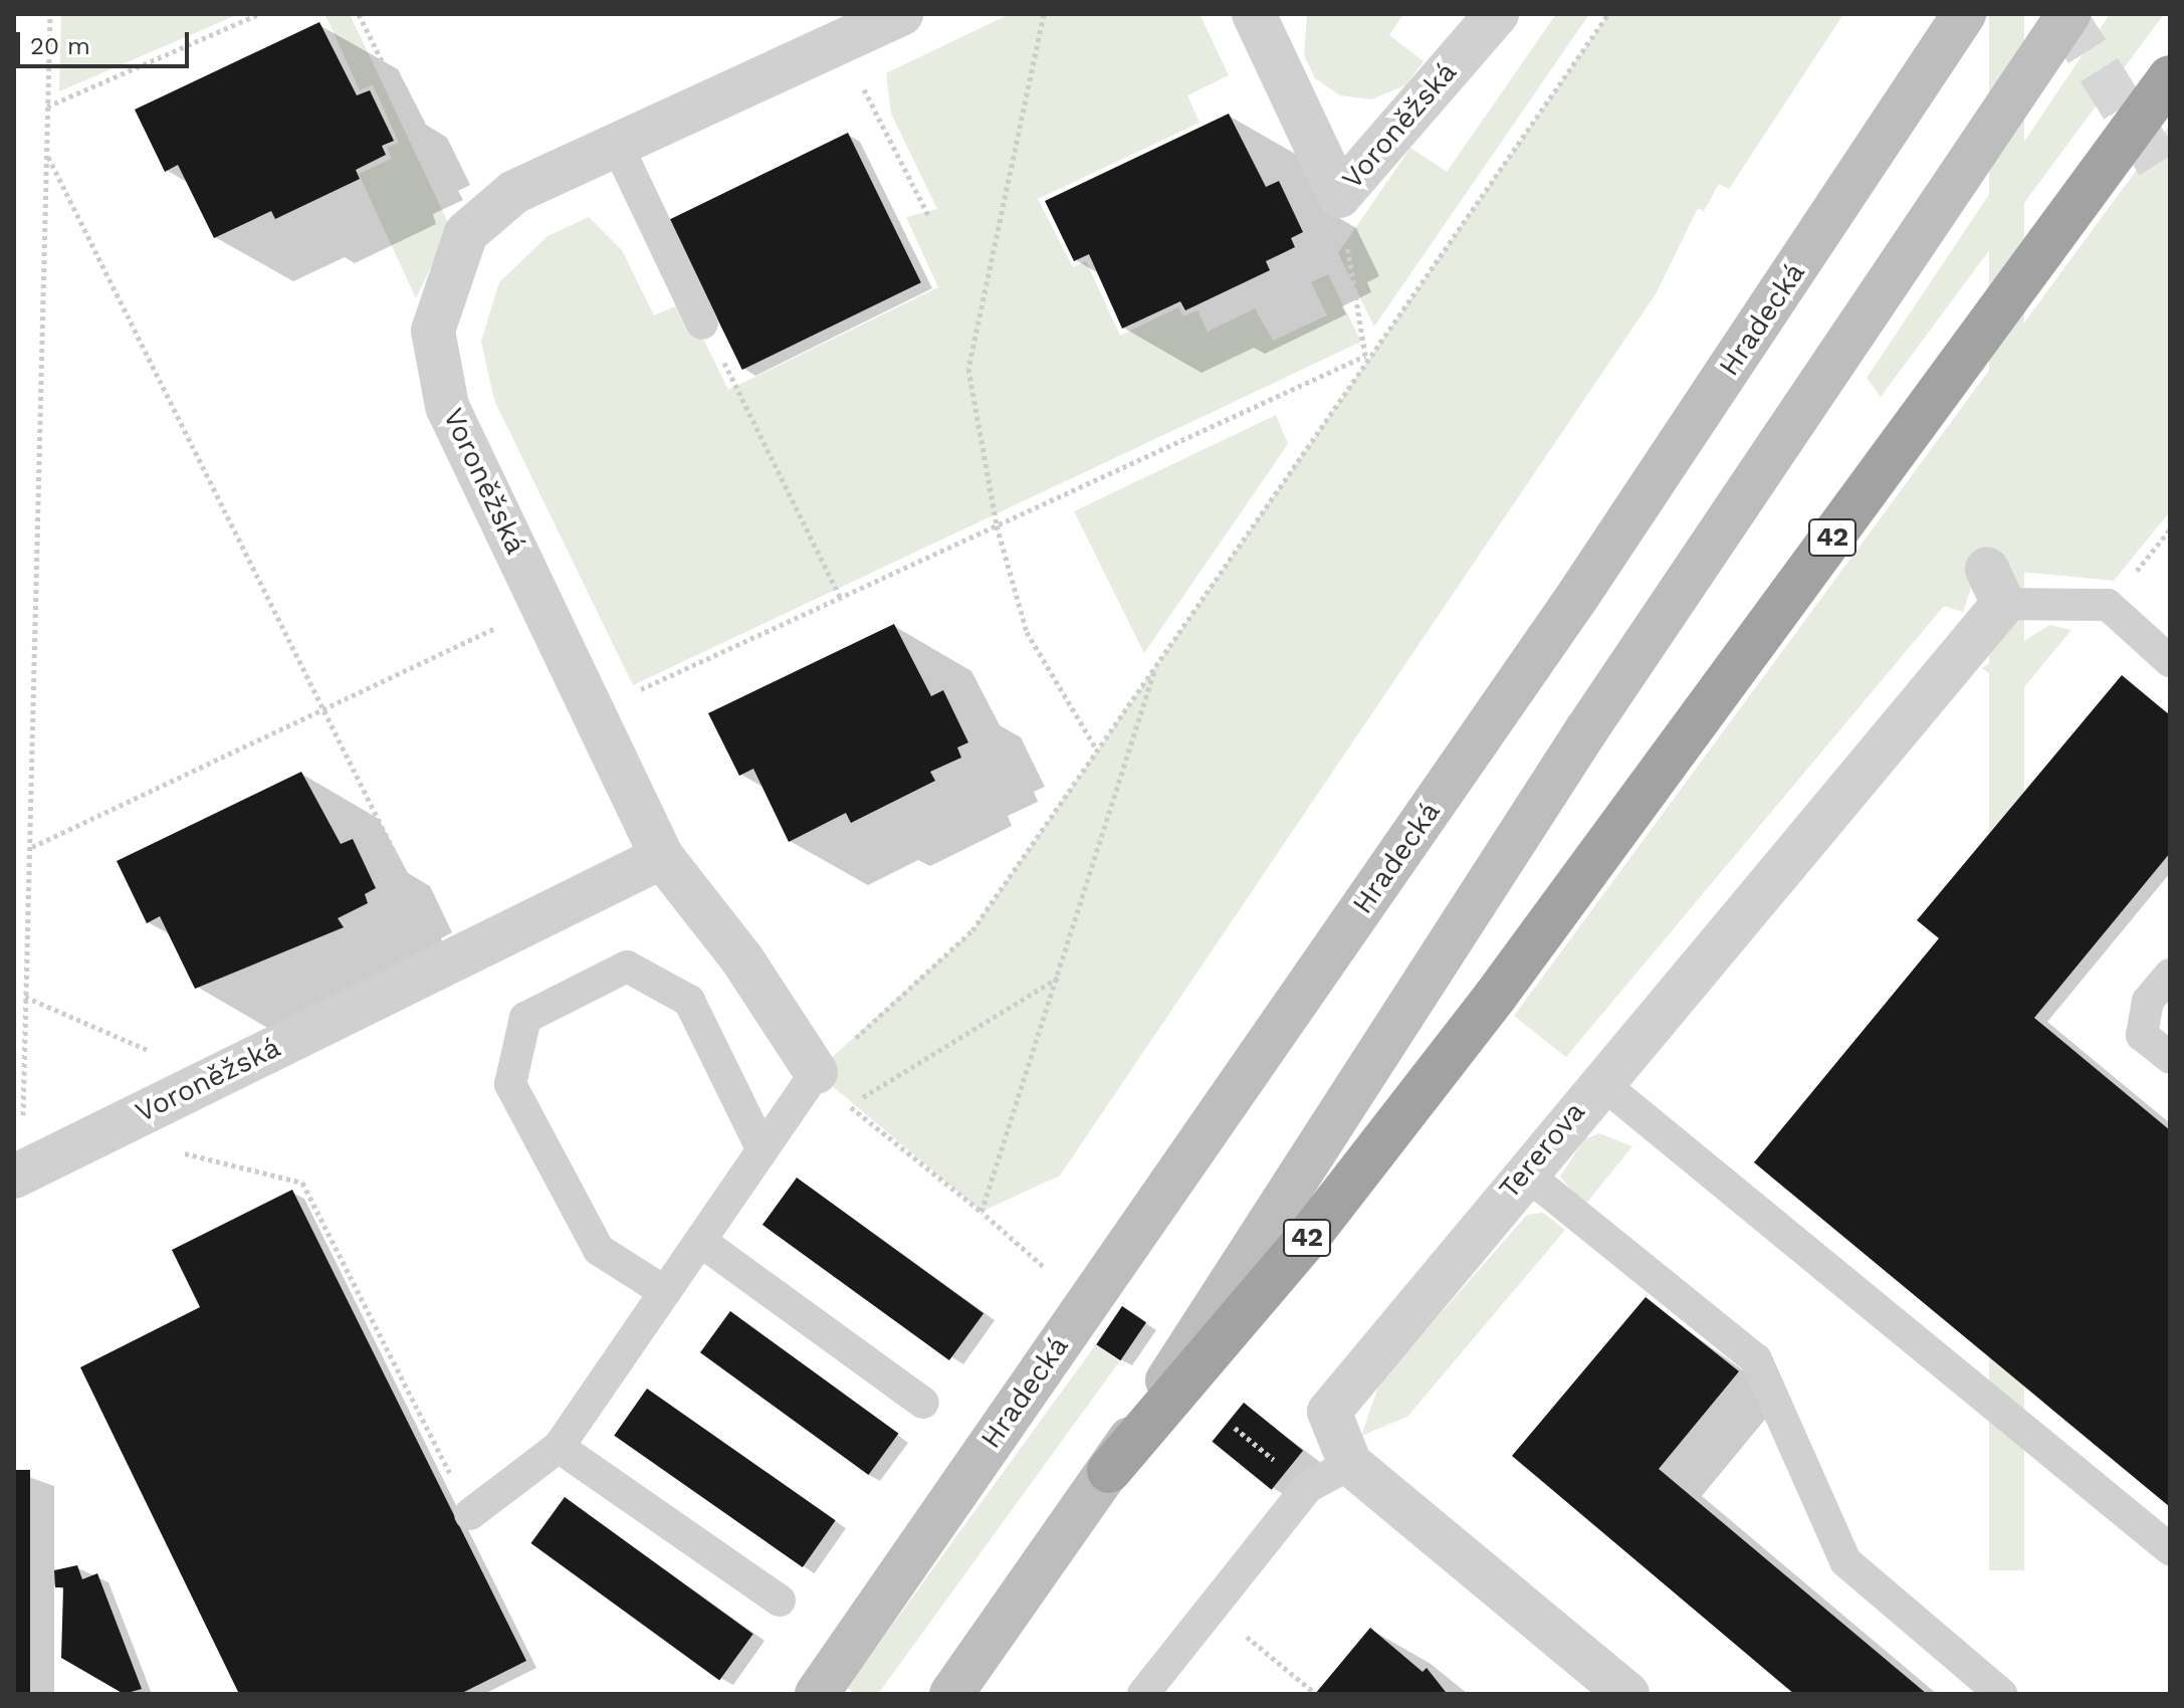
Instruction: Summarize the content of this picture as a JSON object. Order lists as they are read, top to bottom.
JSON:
{
  "streets": {
    "highway": ["42"],
    "main road": ["Hradecká"],
    "street": ["Voroněžská", "Tererova"]
  },
  "scale_bar": "20 m"
}
